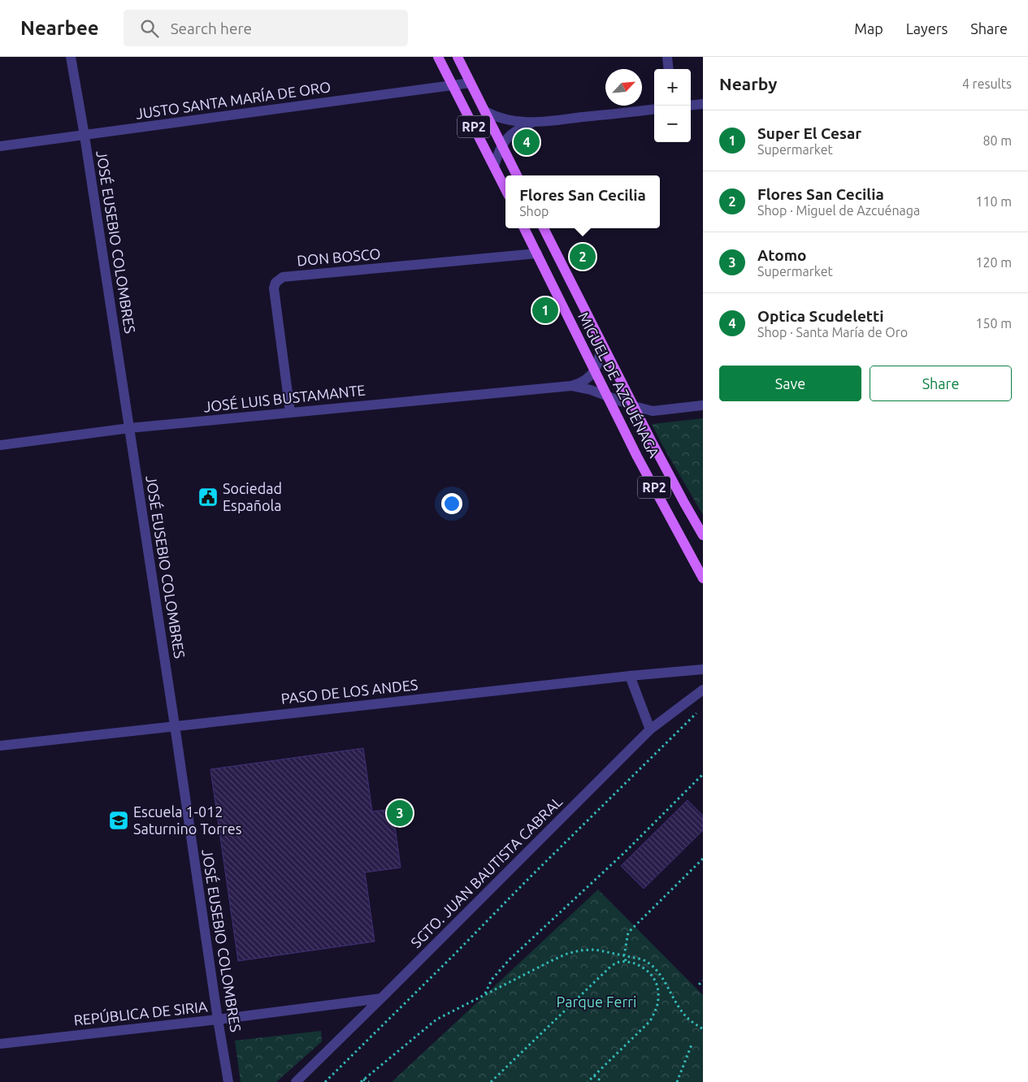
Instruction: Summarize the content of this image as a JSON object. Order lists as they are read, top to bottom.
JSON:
{
  "streets": {
    "main road": ["RP2", "MIGUEL DE AZCUÉNAGA"],
    "street": [
      "JUSTO SANTA MARÍA DE ORO",
      "JOSÉ EUSEBIO COLOMBRES",
      "DON BOSCO",
      "JOSÉ LUIS BUSTAMANTE",
      "PASO DE LOS ANDES",
      "SGTO. JUAN BAUTISTA CABRAL",
      "REPÚBLICA DE SIRIA"
    ]
  },
  "crossings": [
    ["JUSTO SANTA MARÍA DE ORO", "RP2"],
    ["JUSTO SANTA MARÍA DE ORO", "JOSÉ EUSEBIO COLOMBRES"],
    ["JOSÉ EUSEBIO COLOMBRES", "JOSÉ LUIS BUSTAMANTE"],
    ["JOSÉ EUSEBIO COLOMBRES", "PASO DE LOS ANDES"],
    ["JOSÉ EUSEBIO COLOMBRES", "REPÚBLICA DE SIRIA"],
    ["DON BOSCO", "MIGUEL DE AZCUÉNAGA"],
    ["DON BOSCO", "JOSÉ LUIS BUSTAMANTE"],
    ["MIGUEL DE AZCUÉNAGA", "JOSÉ LUIS BUSTAMANTE"],
    ["SGTO. JUAN BAUTISTA CABRAL", "REPÚBLICA DE SIRIA"]
  ],
  "parks": ["Parque Ferri"],
  "places": {
    "public building": ["Sociedad Española"],
    "school or university": ["Escuela 1-012 Saturnino Torres"]
  },
  "north": "top right",
  "page": {
    "header": "Nearbee",
    "search": "Search here",
    "nav": ["Map", "Layers", "Share"],
    "heading": ["Nearby", "4 results"],
    "map_buttons": ["+", "−"],
    "list": [
      {
        "mark": "1",
        "name": "Super El Cesar",
        "note": "Supermarket",
        "value": "80 m"
      },
      {
        "mark": "2",
        "name": "Flores San Cecilia",
        "note": "Shop · Miguel de Azcuénaga",
        "value": "110 m"
      },
      {
        "mark": "3",
        "name": "Atomo",
        "note": "Supermarket",
        "value": "120 m"
      },
      {
        "mark": "4",
        "name": "Optica Scudeletti",
        "note": "Shop · Santa María de Oro",
        "value": "150 m"
      }
    ],
    "pins": [
      "4",
      "2",
      "1",
      "3"
    ],
    "popup": ["Flores San Cecilia", "Shop"],
    "buttons": ["Save", "Share"]
  }
}
